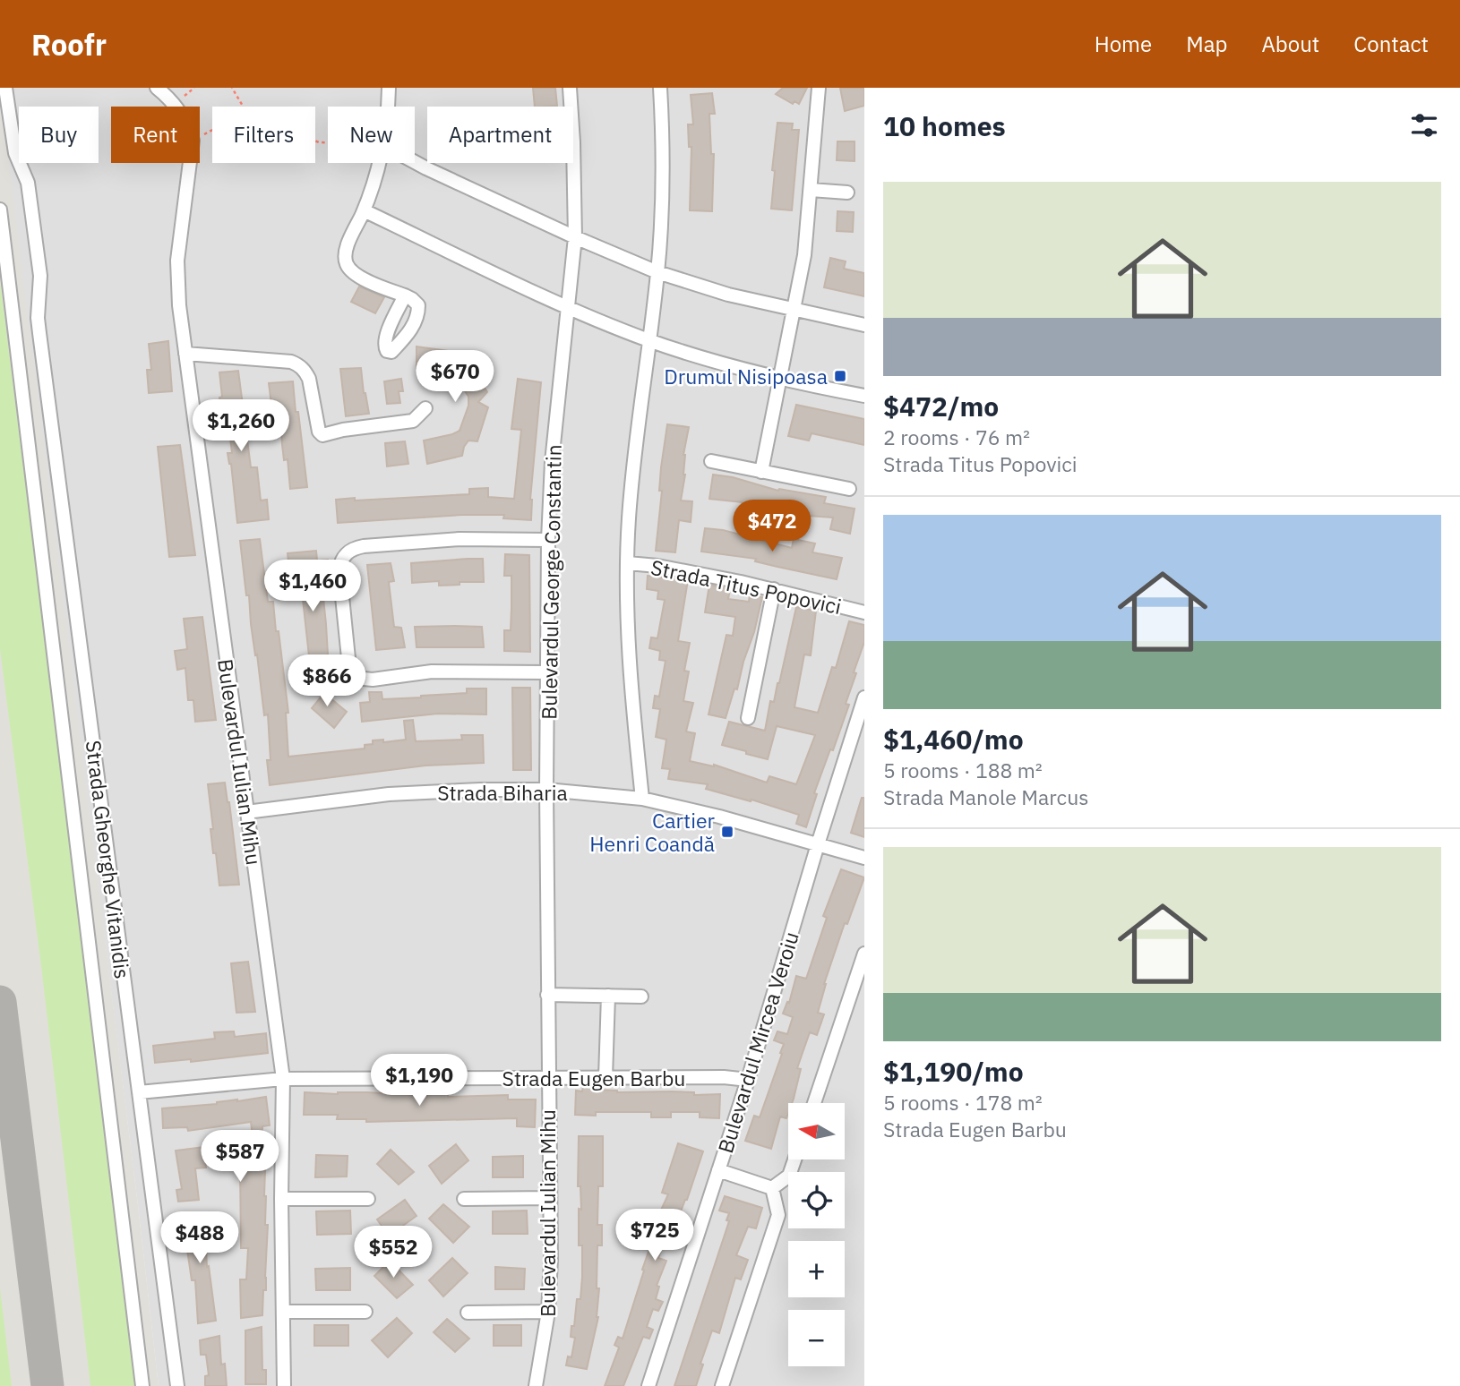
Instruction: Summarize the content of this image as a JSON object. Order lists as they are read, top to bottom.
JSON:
{
  "streets": {
    "street": [
      "Bulevardul George Constantin",
      "Strada Titus Popovici",
      "Bulevardul Iulian Mihu",
      "Strada Biharia",
      "Strada Gheorghe Vitanidis",
      "Bulevardul Mircea Veroiu",
      "Strada Eugen Barbu"
    ]
  },
  "crossings": [
    ["Bulevardul George Constantin", "Bulevardul Iulian Mihu"],
    ["Bulevardul George Constantin", "Strada Biharia"],
    ["Bulevardul George Constantin", "Strada Eugen Barbu"],
    ["Bulevardul Iulian Mihu", "Strada Biharia"],
    ["Bulevardul Iulian Mihu", "Strada Eugen Barbu"],
    ["Strada Biharia", "Bulevardul Mircea Veroiu"],
    ["Strada Gheorghe Vitanidis", "Strada Eugen Barbu"],
    ["Bulevardul Mircea Veroiu", "Strada Eugen Barbu"]
  ],
  "places": {
    "transit": ["Drumul Nisipoasa", "Cartier Henri Coandă"]
  },
  "north": "left",
  "page": {
    "header": "Roofr",
    "nav": [
      "Home",
      "Map",
      "About",
      "Contact"
    ],
    "heading": "10 homes",
    "chip": [
      "Buy",
      "Rent",
      "Filters",
      "New",
      "Apartment"
    ],
    "list": [
      {
        "name": "$472/mo",
        "note": "2 rooms · 76 m² · Strada Titus Popovici"
      },
      {
        "name": "$1,460/mo",
        "note": "5 rooms · 188 m² · Strada Manole Marcus"
      },
      {
        "name": "$1,190/mo",
        "note": "5 rooms · 178 m² · Strada Eugen Barbu"
      }
    ],
    "price": [
      "$670",
      "$1,260",
      "$472",
      "$1,460",
      "$866",
      "$1,190",
      "$587",
      "$725",
      "$488",
      "$552"
    ],
    "map_buttons": ["+", "−"]
  }
}
